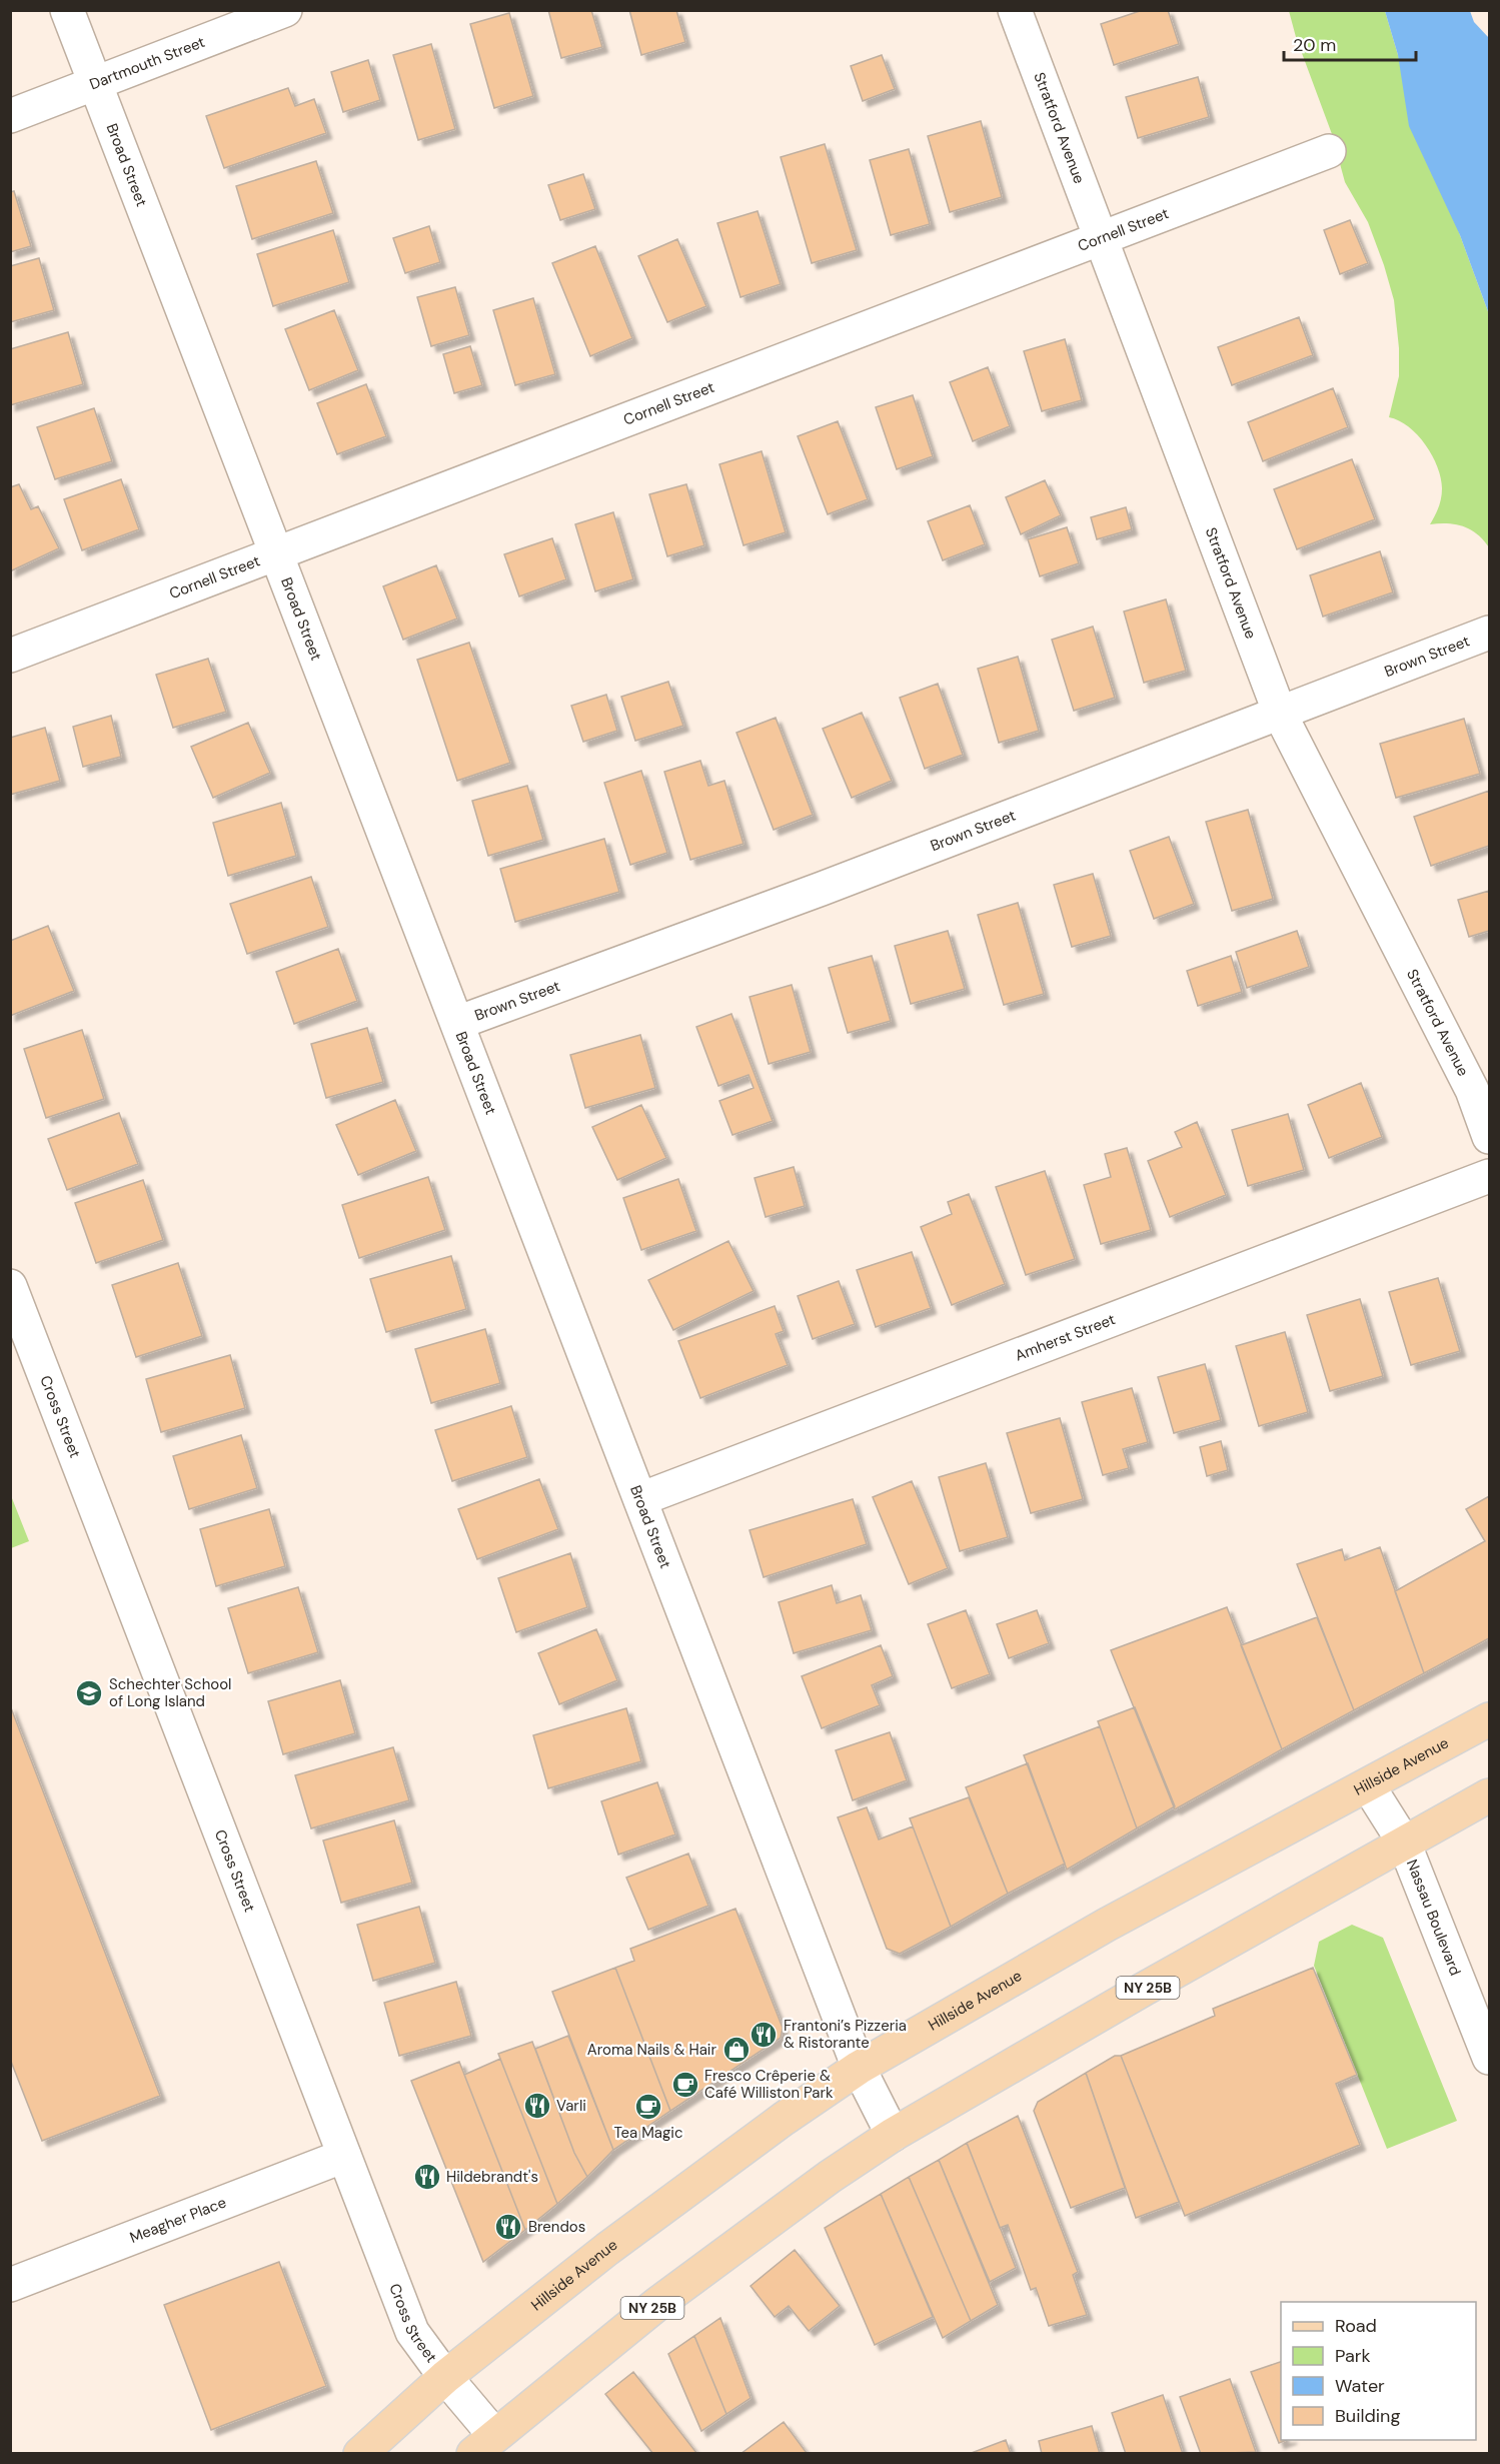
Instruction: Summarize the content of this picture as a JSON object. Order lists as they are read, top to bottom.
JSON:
{
  "streets": {
    "main road": ["Hillside Avenue", "NY 25B"],
    "street": [
      "Dartmouth Street",
      "Stratford Avenue",
      "Broad Street",
      "Cornell Street",
      "Brown Street",
      "Amherst Street",
      "Cross Street",
      "Nassau Boulevard",
      "Meagher Place"
    ]
  },
  "crossings": [
    ["Dartmouth Street", "Broad Street"],
    ["Stratford Avenue", "Cornell Street"],
    ["Stratford Avenue", "Brown Street"],
    ["Broad Street", "Cornell Street"],
    ["Broad Street", "Brown Street"],
    ["Broad Street", "Amherst Street"],
    ["Broad Street", "Hillside Avenue"],
    ["Broad Street", "NY 25B"],
    ["Cross Street", "Hillside Avenue"],
    ["Cross Street", "NY 25B"],
    ["Cross Street", "Meagher Place"],
    ["Hillside Avenue", "Nassau Boulevard"],
    ["Nassau Boulevard", "NY 25B"]
  ],
  "places": {
    "school or university": ["Schechter School of Long Island"],
    "restaurant": [
      "Frantoni’s Pizzeria & Ristorante",
      "Varli",
      "Hildebrandt's",
      "Brendos"
    ],
    "shop": ["Aroma Nails & Hair"],
    "cafe": ["Fresco Crêperie & Café Williston Park", "Tea Magic"]
  },
  "legend": [
    "Road",
    "Park",
    "Water",
    "Building"
  ],
  "scale_bar": "20 m"
}
